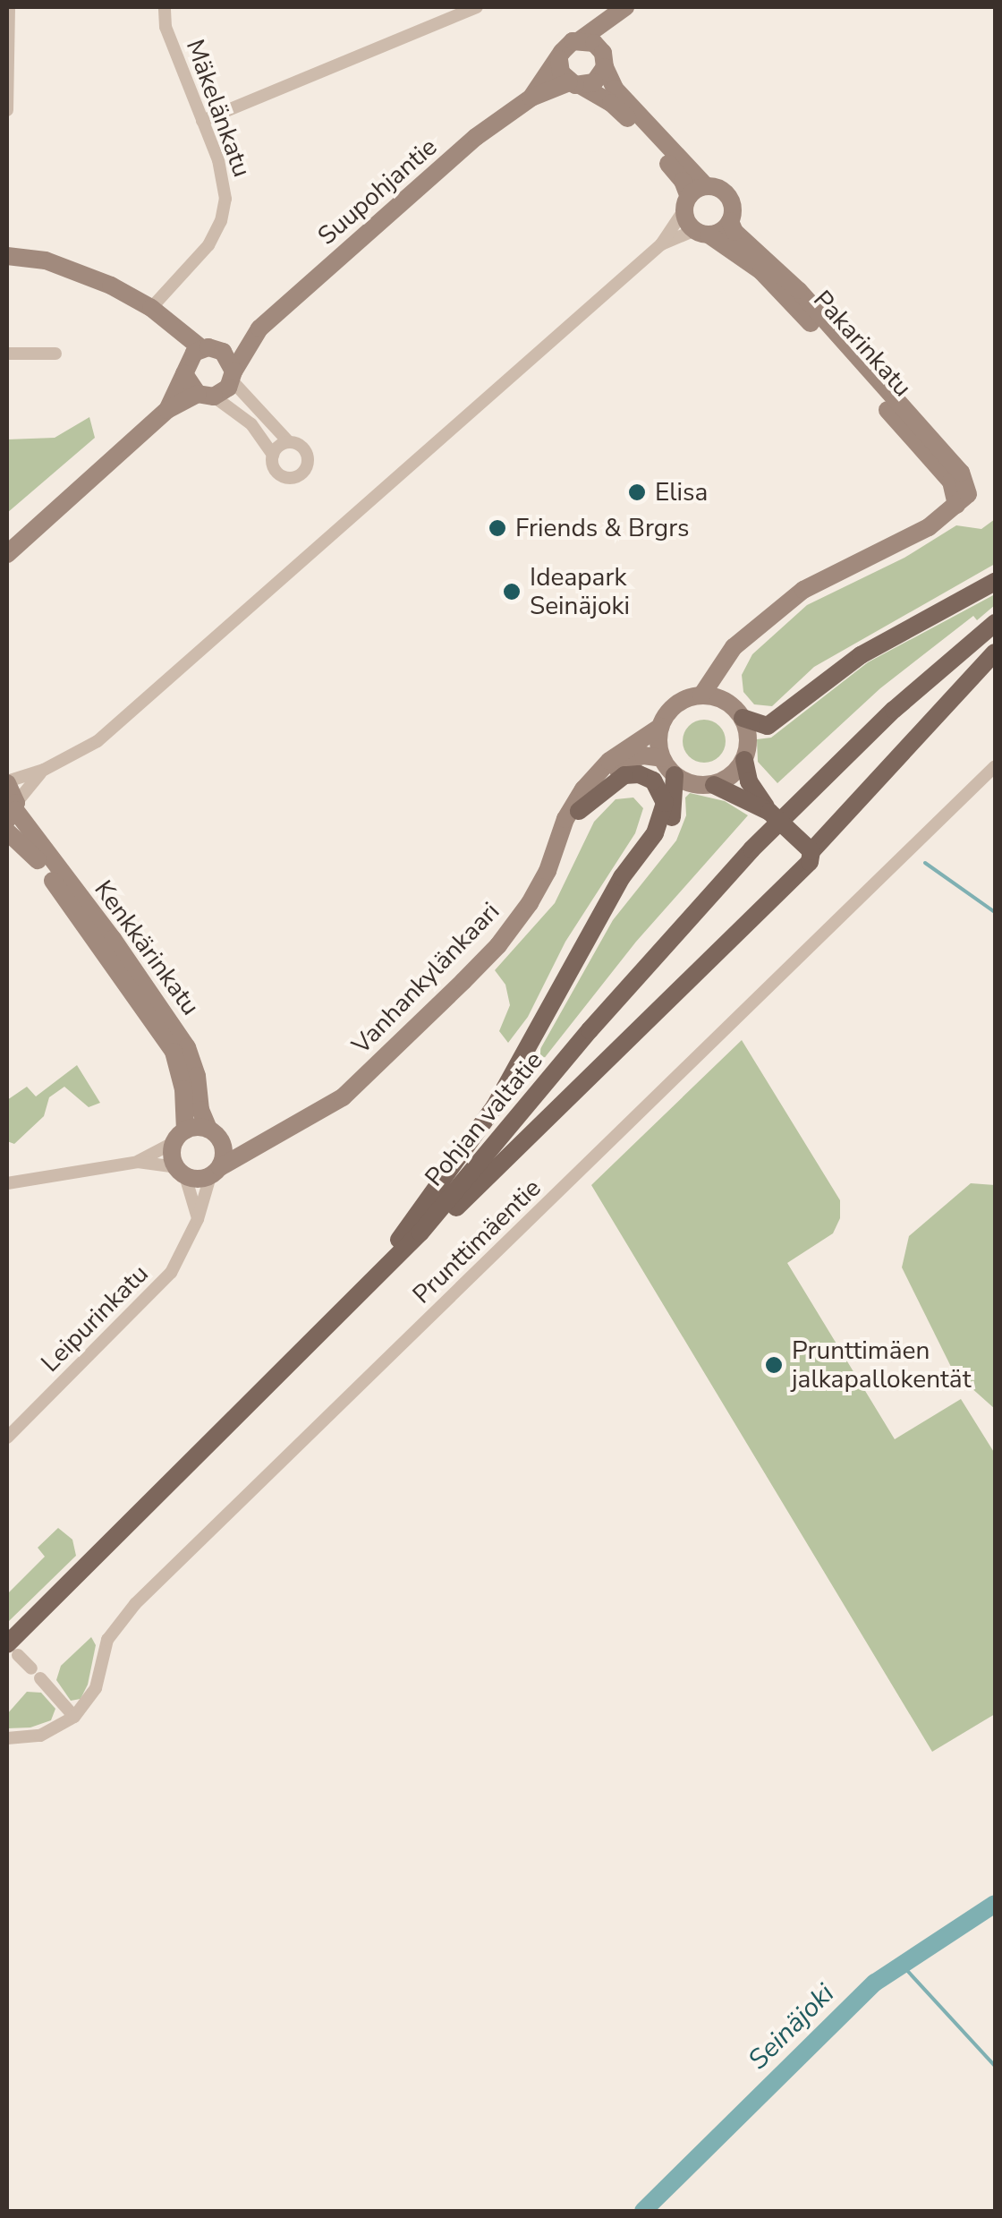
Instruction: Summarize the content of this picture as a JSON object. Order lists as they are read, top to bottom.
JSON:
{
  "streets": {
    "main road": ["Pohjan valtatie"],
    "street": [
      "Mäkelänkatu",
      "Suupohjantie",
      "Pakarinkatu",
      "Kenkkärinkatu",
      "Vanhankylänkaari",
      "Prunttimäentie",
      "Leipurinkatu"
    ]
  },
  "crossings": [
    ["Kenkkärinkatu", "Vanhankylänkaari"],
    ["Kenkkärinkatu", "Leipurinkatu"],
    ["Vanhankylänkaari", "Leipurinkatu"]
  ],
  "water": ["Seinäjoki"],
  "places": [
    "Elisa",
    "Friends & Brgrs",
    "Ideapark Seinäjoki",
    "Prunttimäen jalkapallokentät"
  ]
}
